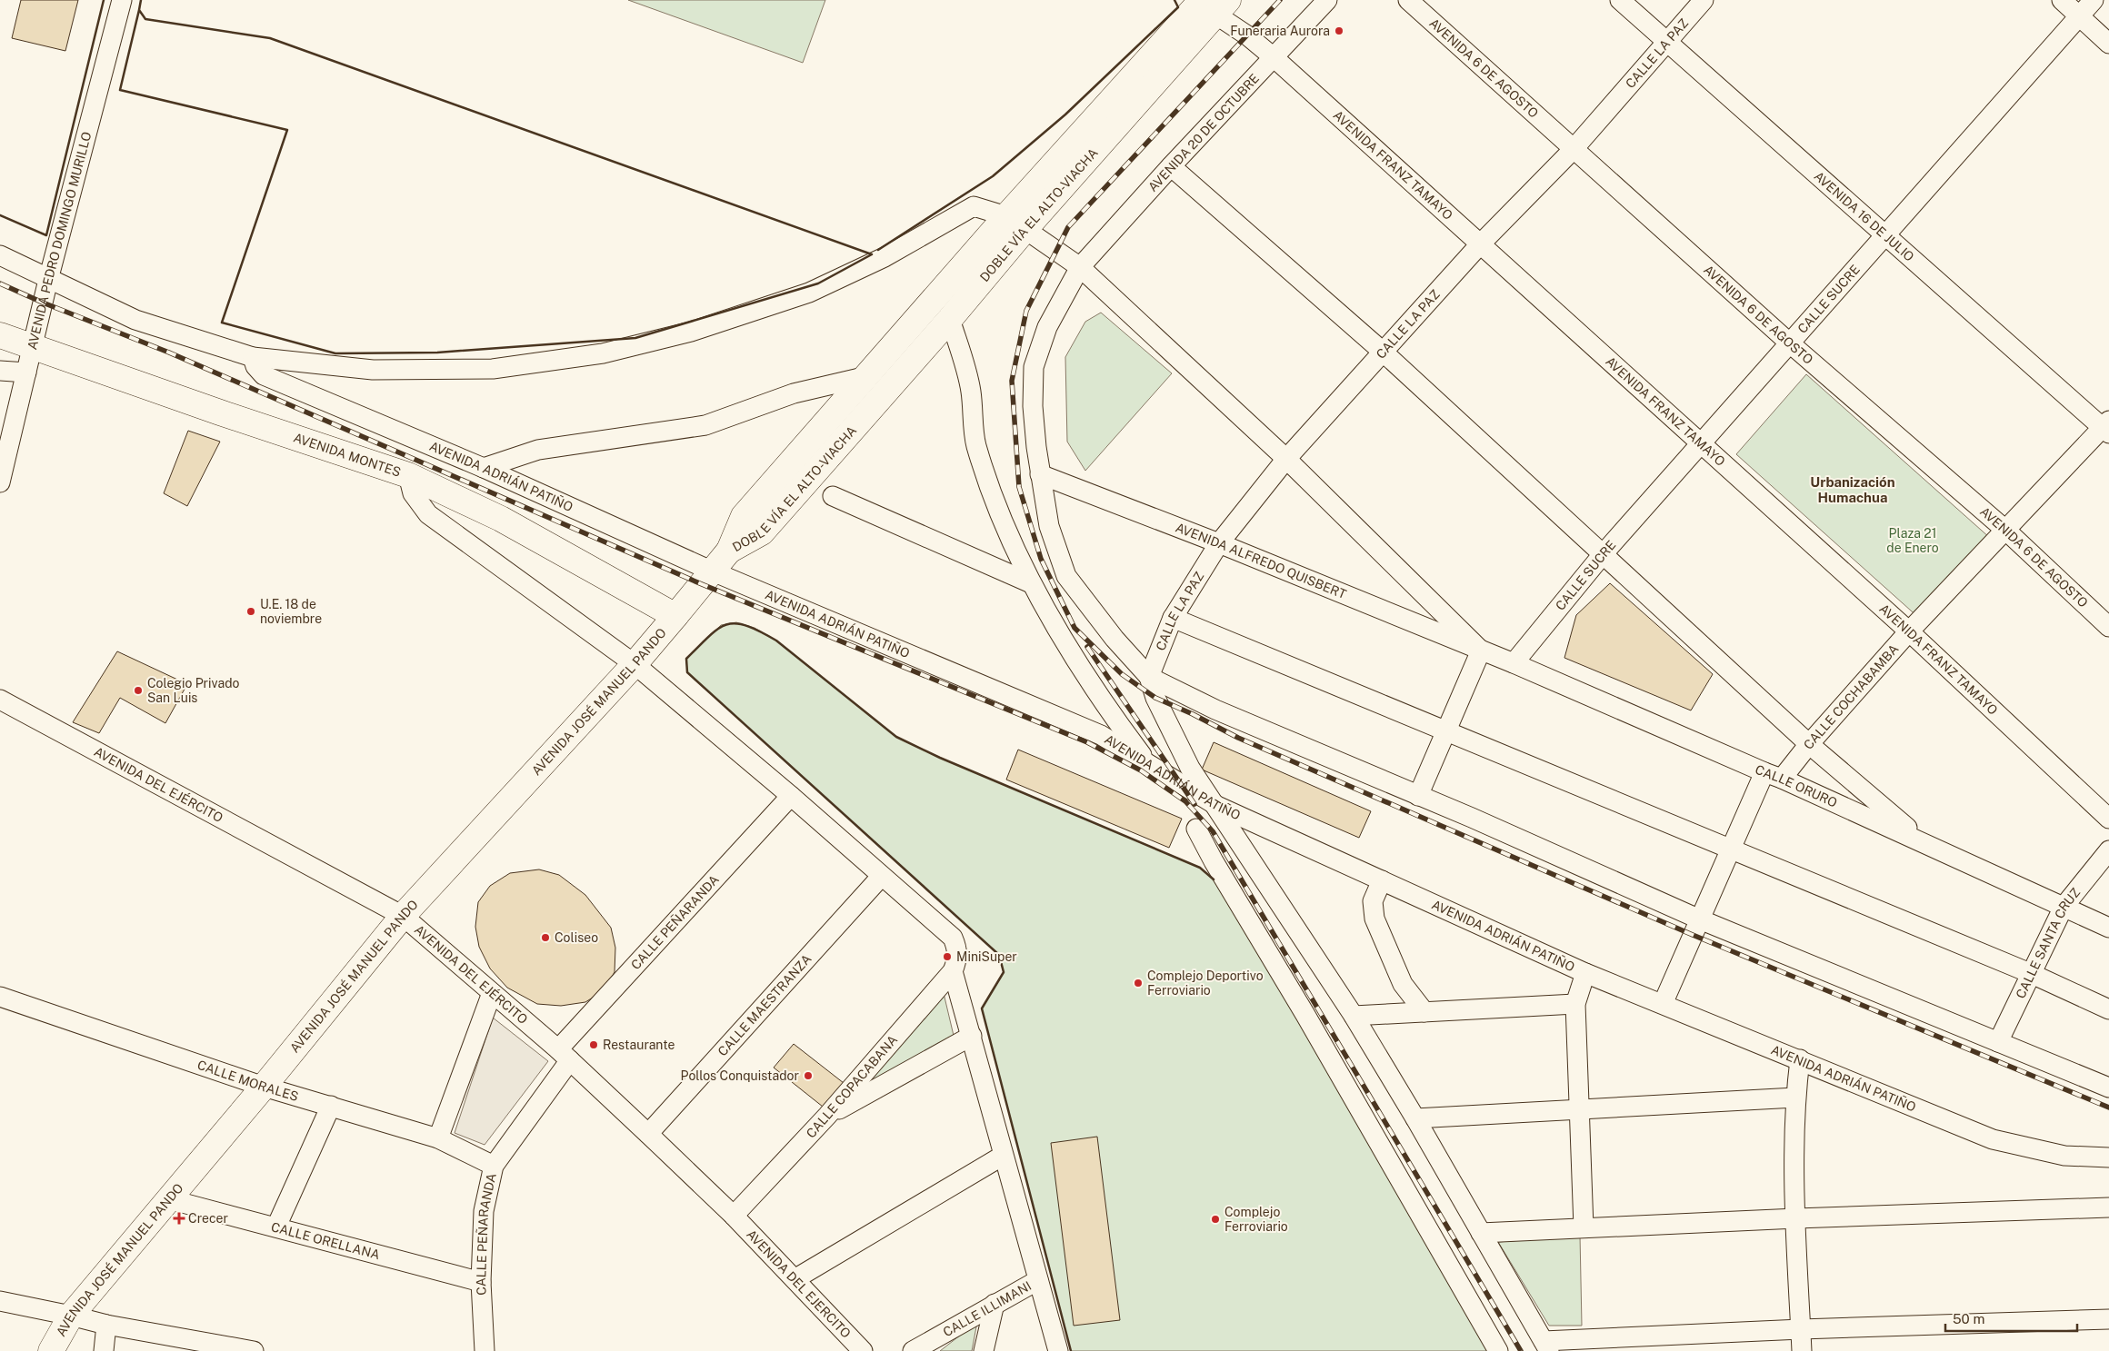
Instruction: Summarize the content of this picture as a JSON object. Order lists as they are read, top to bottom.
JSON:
{
  "streets": {
    "main road": ["DOBLE VÍA EL ALTO-VIACHA", "AVENIDA MONTES", "AVENIDA JOSÉ MANUEL PANDO"],
    "street": [
      "CALLE LA PAZ",
      "AVENIDA 6 DE AGOSTO",
      "AVENIDA 20 DE OCTUBRE",
      "AVENIDA FRANZ TAMAYO",
      "AVENIDA 16 DE JULIO",
      "AVENIDA PEDRO DOMINGO MURILLO",
      "CALLE SUCRE",
      "AVENIDA ADRIÁN PATIÑO",
      "AVENIDA ALFREDO QUISBERT",
      "CALLE COCHABAMBA",
      "AVENIDA DEL EJÉRCITO",
      "CALLE ORURO",
      "CALLE PEÑARANDA",
      "CALLE SANTA CRUZ",
      "CALLE MAESTRANZA",
      "CALLE MORALES",
      "CALLE COPACABANA",
      "CALLE ORELLANA",
      "AVENIDA DEL EJERCITO",
      "CALLE ILLIMANI"
    ]
  },
  "crossings": [
    ["CALLE LA PAZ", "AVENIDA 6 DE AGOSTO"],
    ["CALLE LA PAZ", "AVENIDA 20 DE OCTUBRE"],
    ["CALLE LA PAZ", "AVENIDA FRANZ TAMAYO"],
    ["CALLE LA PAZ", "AVENIDA 16 DE JULIO"],
    ["CALLE LA PAZ", "AVENIDA ALFREDO QUISBERT"],
    ["AVENIDA 6 DE AGOSTO", "CALLE SUCRE"],
    ["AVENIDA 6 DE AGOSTO", "CALLE COCHABAMBA"],
    ["AVENIDA 20 DE OCTUBRE", "AVENIDA FRANZ TAMAYO"],
    ["AVENIDA 20 DE OCTUBRE", "AVENIDA ALFREDO QUISBERT"],
    ["AVENIDA FRANZ TAMAYO", "DOBLE VÍA EL ALTO-VIACHA"],
    ["AVENIDA FRANZ TAMAYO", "CALLE SUCRE"],
    ["AVENIDA FRANZ TAMAYO", "CALLE COCHABAMBA"],
    ["DOBLE VÍA EL ALTO-VIACHA", "AVENIDA JOSÉ MANUEL PANDO"],
    ["AVENIDA 16 DE JULIO", "CALLE SUCRE"],
    ["AVENIDA 16 DE JULIO", "CALLE COCHABAMBA"],
    ["AVENIDA PEDRO DOMINGO MURILLO", "AVENIDA MONTES"],
    ["CALLE SUCRE", "CALLE ORURO"],
    ["AVENIDA MONTES", "AVENIDA JOSÉ MANUEL PANDO"],
    ["AVENIDA ADRIÁN PATIÑO", "CALLE COCHABAMBA"],
    ["AVENIDA ADRIÁN PATIÑO", "AVENIDA JOSÉ MANUEL PANDO"],
    ["AVENIDA ALFREDO QUISBERT", "CALLE ORURO"],
    ["CALLE COCHABAMBA", "CALLE ORURO"],
    ["AVENIDA JOSÉ MANUEL PANDO", "AVENIDA DEL EJÉRCITO"],
    ["AVENIDA JOSÉ MANUEL PANDO", "CALLE MORALES"],
    ["AVENIDA JOSÉ MANUEL PANDO", "CALLE ORELLANA"],
    ["AVENIDA DEL EJÉRCITO", "CALLE PEÑARANDA"],
    ["AVENIDA DEL EJÉRCITO", "CALLE MAESTRANZA"],
    ["AVENIDA DEL EJÉRCITO", "CALLE COPACABANA"],
    ["AVENIDA DEL EJÉRCITO", "AVENIDA DEL EJERCITO"],
    ["CALLE ORURO", "CALLE SANTA CRUZ"],
    ["CALLE PEÑARANDA", "CALLE MORALES"],
    ["CALLE PEÑARANDA", "CALLE ORELLANA"],
    ["CALLE MAESTRANZA", "CALLE COPACABANA"],
    ["CALLE COPACABANA", "AVENIDA DEL EJERCITO"]
  ],
  "districts": ["Urbanización Humachua"],
  "parks": ["Plaza 21 de Enero"],
  "places": {
    "other": [
      "Funeraria Aurora",
      "U.E. 18 de noviembre",
      "Colegio Privado San Luis",
      "Coliseo",
      "MiniSuper",
      "Complejo Deportivo Ferroviario",
      "Restaurante",
      "Pollos Conquistador",
      "Complejo Ferroviario"
    ],
    "health": ["Crecer"]
  },
  "scale_bar": "50 m"
}
